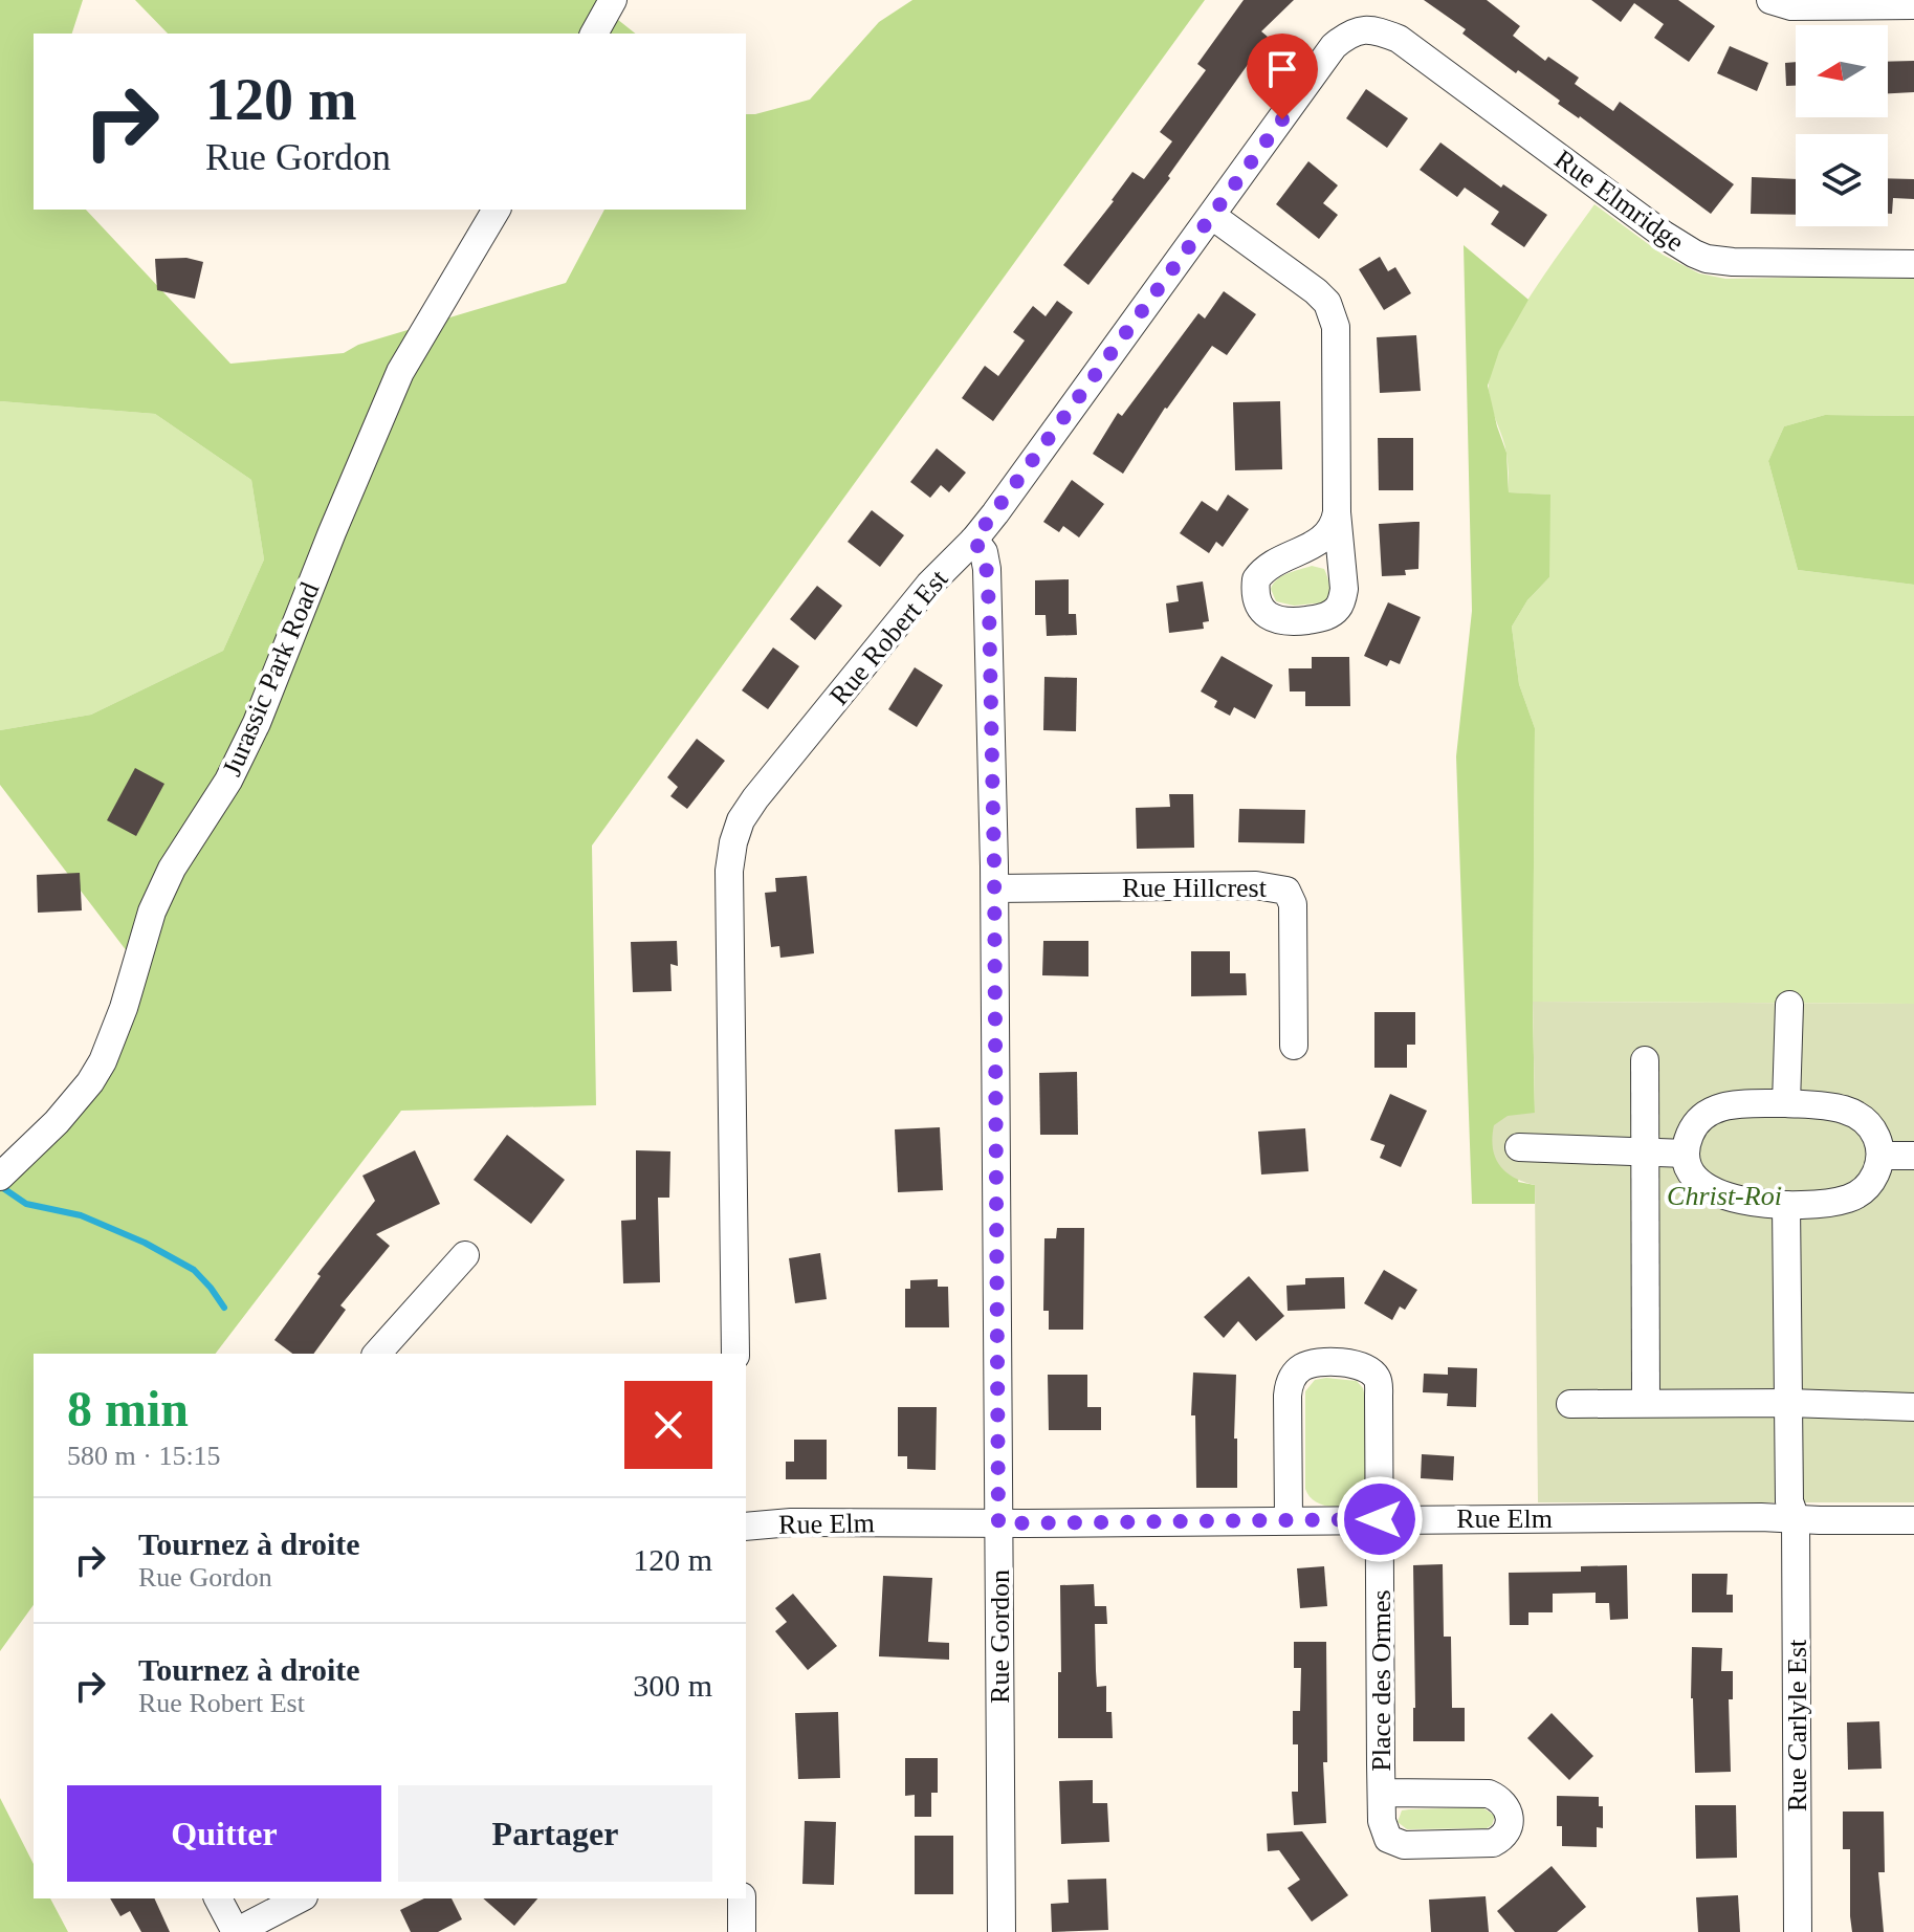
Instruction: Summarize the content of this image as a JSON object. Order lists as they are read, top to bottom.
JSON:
{
  "streets": {
    "street": [
      "Rue Elmridge",
      "Rue Robert Est",
      "Jurassic Park Road",
      "Rue Hillcrest",
      "Rue Elm",
      "Rue Gordon",
      "Place des Ormes",
      "Rue Carlyle Est"
    ]
  },
  "crossings": [
    ["Rue Elmridge", "Rue Robert Est"],
    ["Rue Robert Est", "Rue Gordon"],
    ["Rue Hillcrest", "Rue Gordon"],
    ["Rue Elm", "Rue Gordon"],
    ["Rue Elm", "Place des Ormes"],
    ["Rue Elm", "Rue Carlyle Est"]
  ],
  "parks": ["Christ-Roi"],
  "north": "left",
  "page": {
    "turn": ["120 m", "Rue Gordon"],
    "heading": ["8 min", "580 m · 15:15"],
    "list": [
      {
        "name": "Tournez à droite",
        "note": "Rue Gordon",
        "value": "120 m"
      },
      {
        "name": "Tournez à droite",
        "note": "Rue Robert Est",
        "value": "300 m"
      }
    ],
    "buttons": ["Quitter", "Partager"]
  }
}
